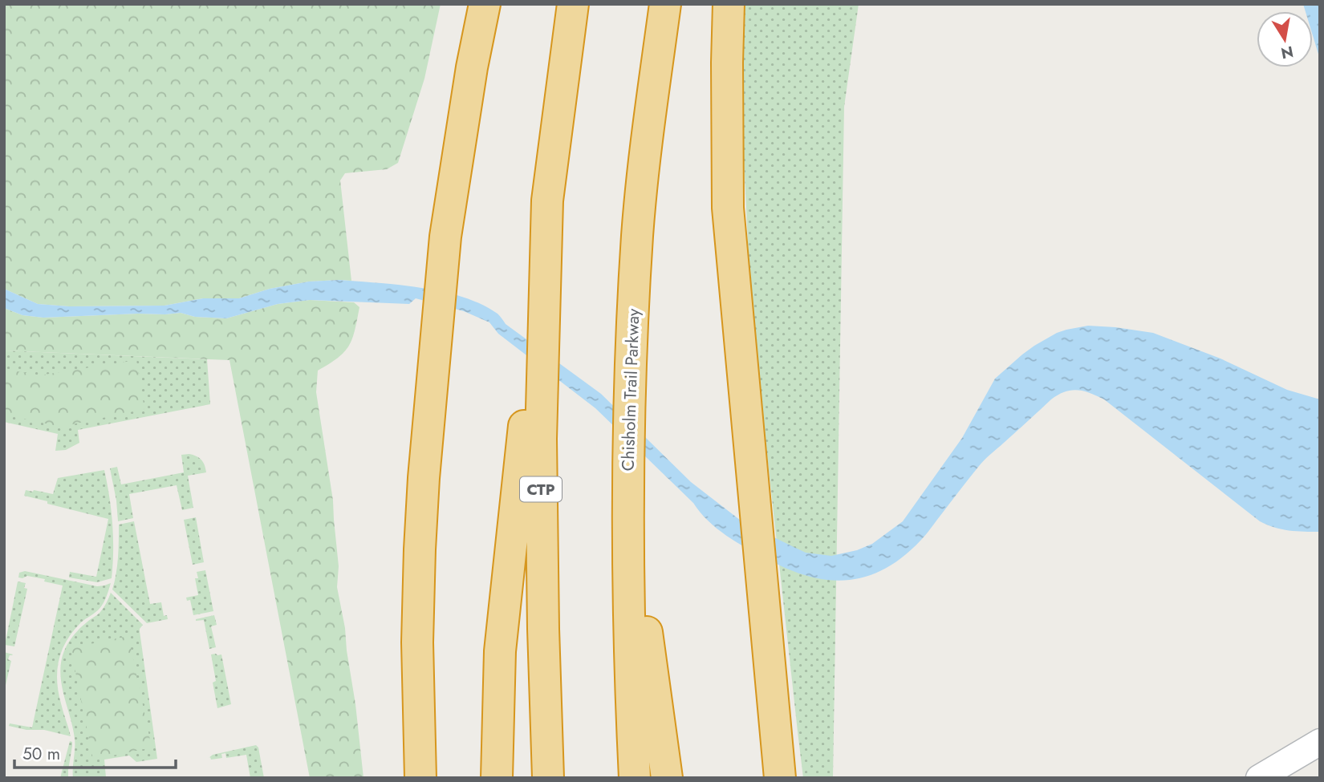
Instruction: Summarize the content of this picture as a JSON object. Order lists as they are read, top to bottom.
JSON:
{
  "streets": {
    "highway": ["Chisholm Trail Parkway", "CTP"]
  },
  "scale_bar": "50 m",
  "north": "bottom"
}
